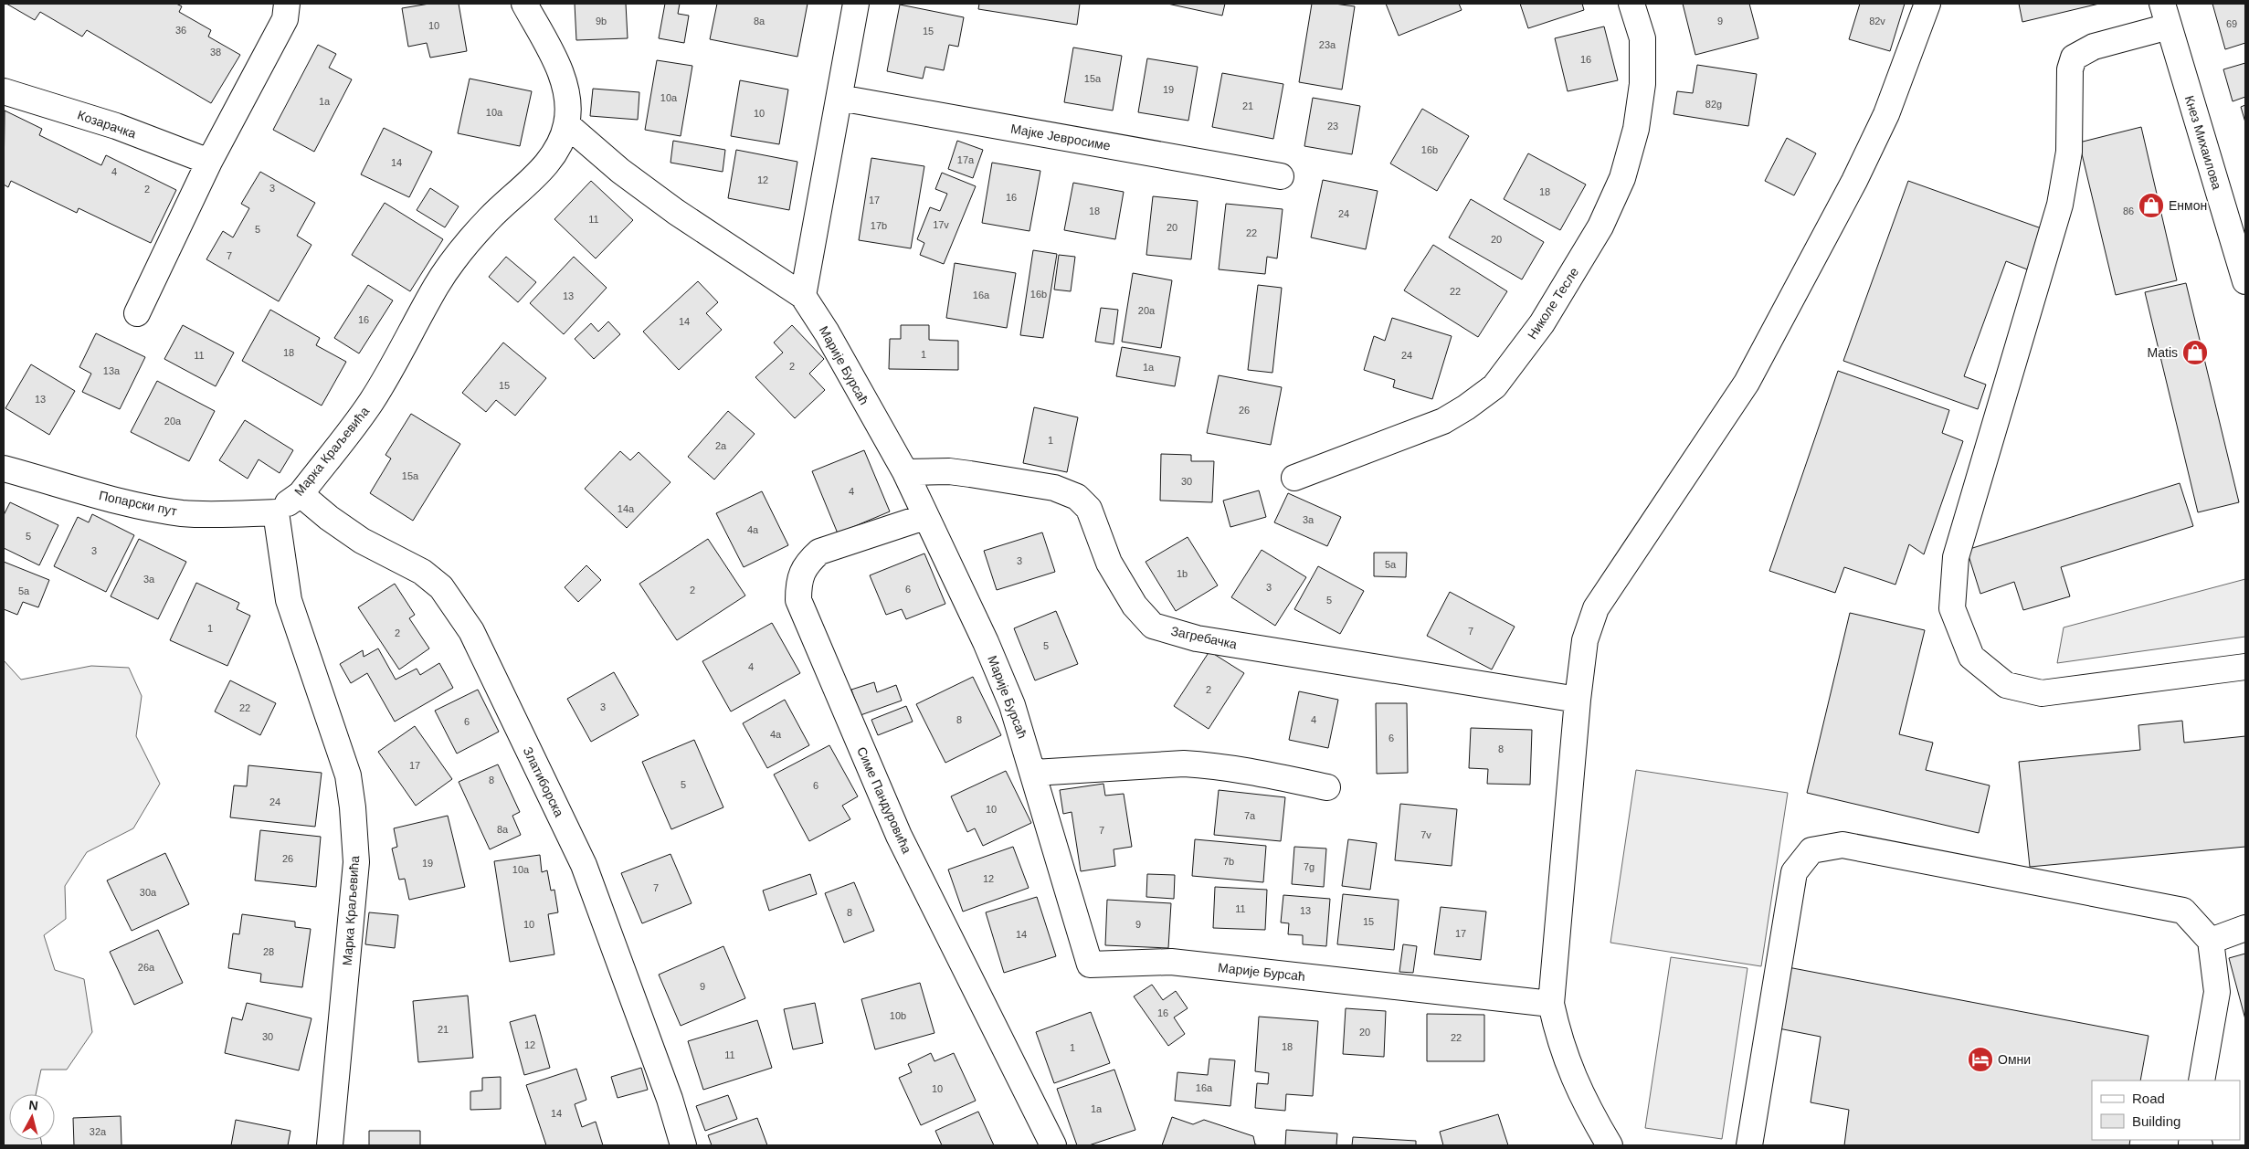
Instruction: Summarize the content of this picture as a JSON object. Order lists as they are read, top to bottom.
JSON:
{
  "streets": {
    "street": [
      "Козарачка",
      "Мајке Јевросиме",
      "Кнез Михаилова",
      "Николе Тесле",
      "Марије Бурсаћ",
      "Марка Краљевића",
      "Попарски пут",
      "Загребачка",
      "Златиборска",
      "Симе Пандуровића"
    ]
  },
  "crossings": [
    ["Марије Бурсаћ", "Марка Краљевића"],
    ["Марије Бурсаћ", "Загребачка"],
    ["Марије Бурсаћ", "Симе Пандуровића"],
    ["Марка Краљевића", "Попарски пут"],
    ["Марка Краљевића", "Златиборска"]
  ],
  "places": {
    "shop": ["Енмон", "Matis"],
    "hotel": ["Омни"]
  },
  "house_numbers": [
    "9b",
    "8a",
    "9",
    "82v",
    "69",
    "10",
    "36",
    "15",
    "23a",
    "38",
    "16",
    "15a",
    "19",
    "10a",
    "1a",
    "82g",
    "21",
    "10a",
    "10",
    "23",
    "16b",
    "17a",
    "14",
    "4",
    "12",
    "3",
    "2",
    "18",
    "16",
    "17",
    "18",
    "86",
    "24",
    "11",
    "17v",
    "17b",
    "20",
    "5",
    "22",
    "20",
    "7",
    "22",
    "16b",
    "16a",
    "13",
    "20a",
    "16",
    "14",
    "18",
    "1",
    "11",
    "24",
    "2",
    "1a",
    "13a",
    "15",
    "13",
    "26",
    "20a",
    "1",
    "2a",
    "15a",
    "30",
    "4",
    "14a",
    "3a",
    "4a",
    "5",
    "3",
    "3",
    "5a",
    "1b",
    "3a",
    "3",
    "6",
    "2",
    "5a",
    "5",
    "1",
    "7",
    "2",
    "5",
    "4",
    "2",
    "3",
    "22",
    "8",
    "4",
    "6",
    "4a",
    "6",
    "8",
    "17",
    "8",
    "5",
    "6",
    "24",
    "10",
    "7a",
    "8a",
    "7",
    "7v",
    "26",
    "7b",
    "19",
    "7g",
    "10a",
    "12",
    "7",
    "30a",
    "11",
    "13",
    "8",
    "15",
    "10",
    "9",
    "17",
    "14",
    "28",
    "26a",
    "9",
    "16",
    "10b",
    "21",
    "20",
    "30",
    "22",
    "12",
    "18",
    "1",
    "11",
    "16a",
    "10",
    "1a",
    "14",
    "32a"
  ],
  "legend": ["Road", "Building"],
  "north": "top"
}
